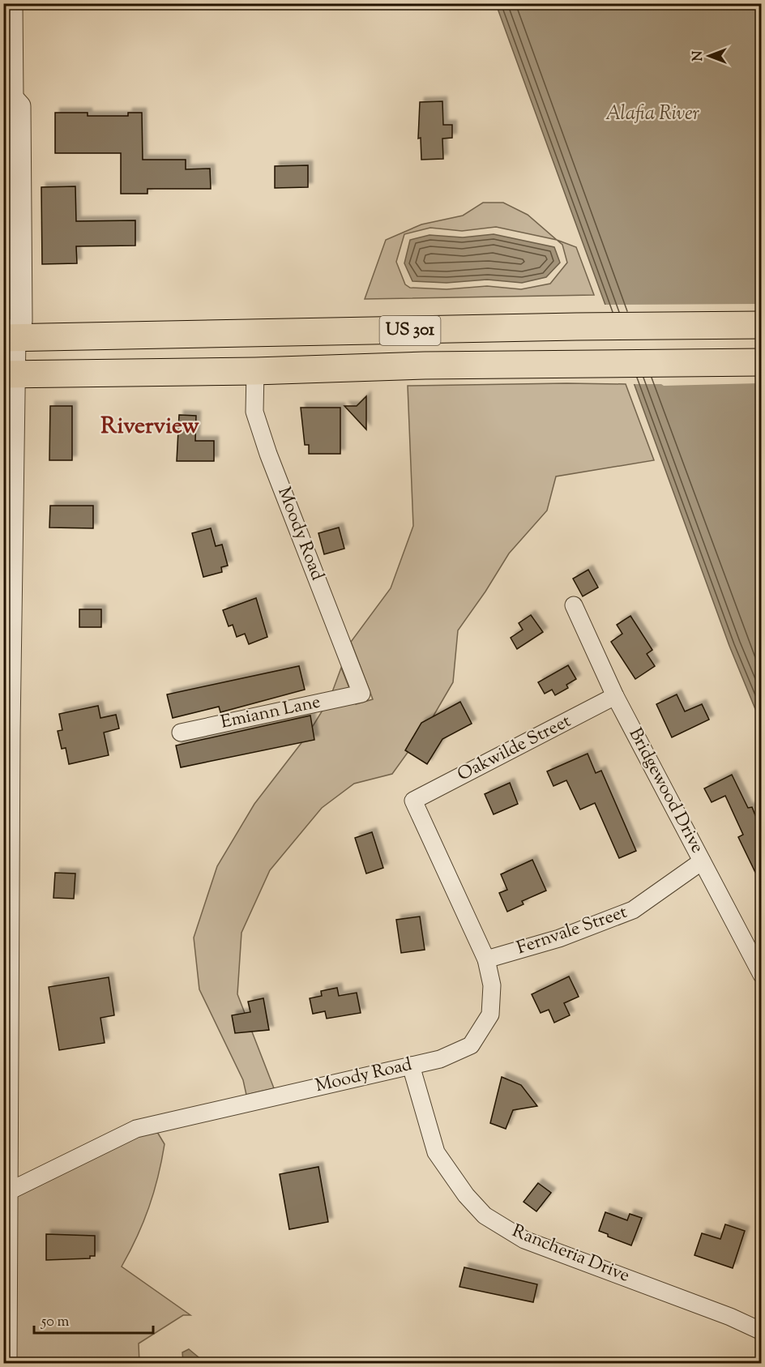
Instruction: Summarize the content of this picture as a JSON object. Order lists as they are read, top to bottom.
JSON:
{
  "streets": {
    "main road": ["US 301"],
    "street": [
      "Moody Road",
      "Emiann Lane",
      "Oakwilde Street",
      "Bridgewood Drive",
      "Fernvale Street",
      "Rancheria Drive"
    ]
  },
  "crossings": [
    ["US 301", "Moody Road"],
    ["Moody Road", "Emiann Lane"],
    ["Moody Road", "Oakwilde Street"],
    ["Moody Road", "Fernvale Street"],
    ["Moody Road", "Rancheria Drive"],
    ["Oakwilde Street", "Bridgewood Drive"],
    ["Bridgewood Drive", "Fernvale Street"]
  ],
  "districts": ["Riverview"],
  "water": ["Alafia River"],
  "scale_bar": "50 m",
  "north": "left"
}
